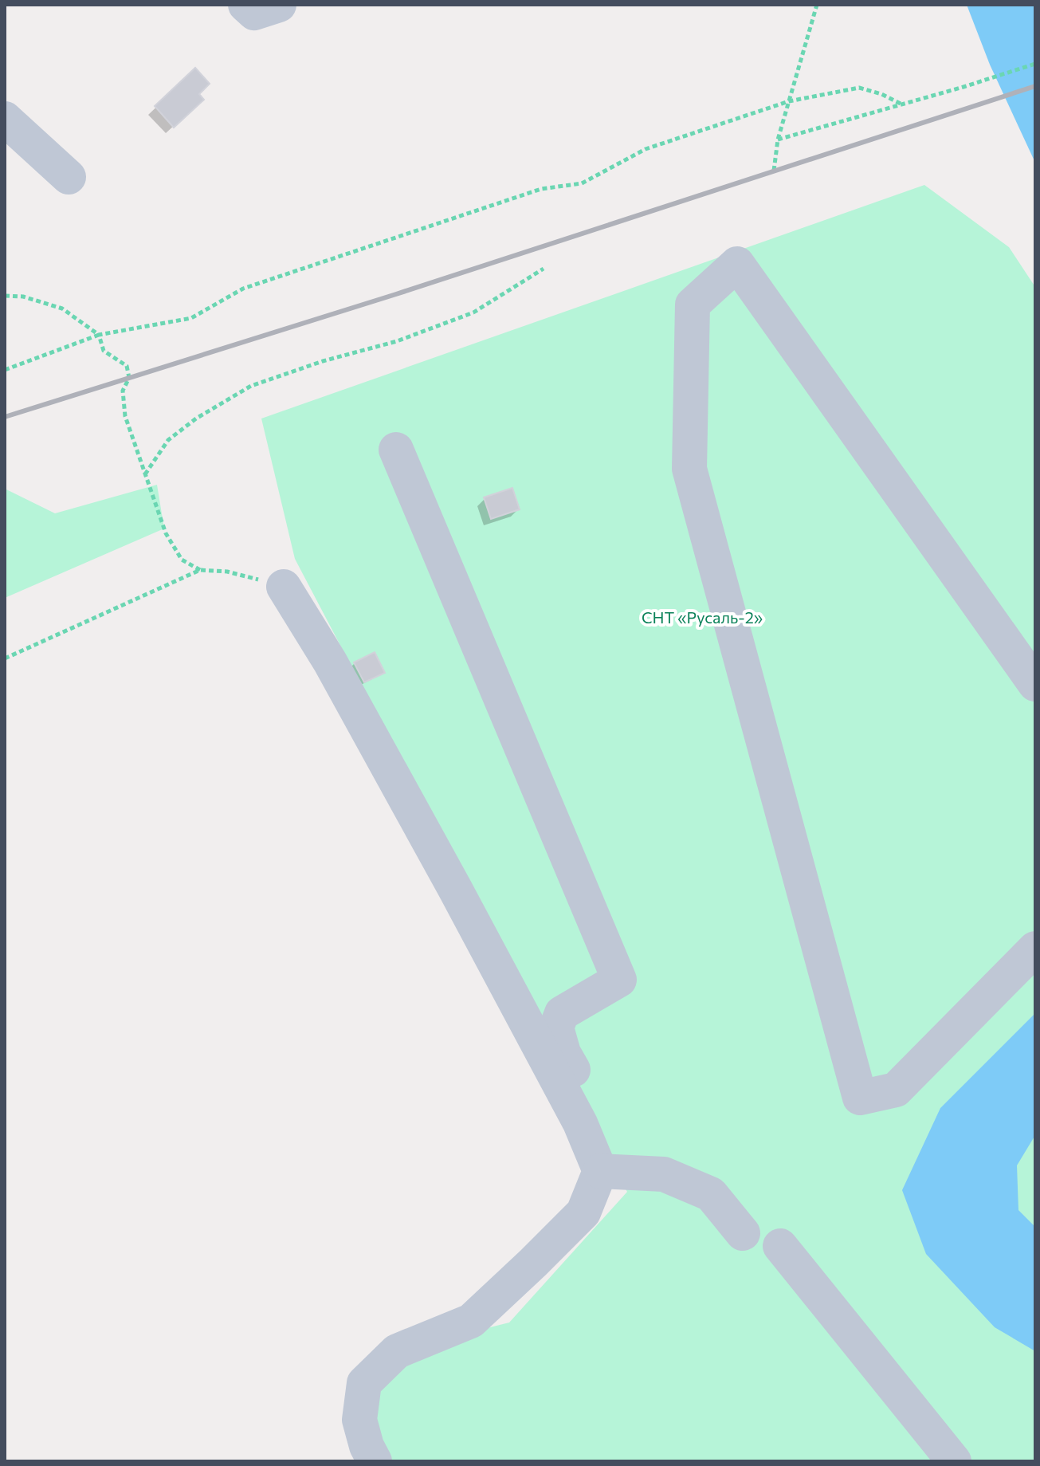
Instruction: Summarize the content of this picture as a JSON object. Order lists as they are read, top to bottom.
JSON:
{
  "parks": ["СНТ «Русаль-2»"]
}
